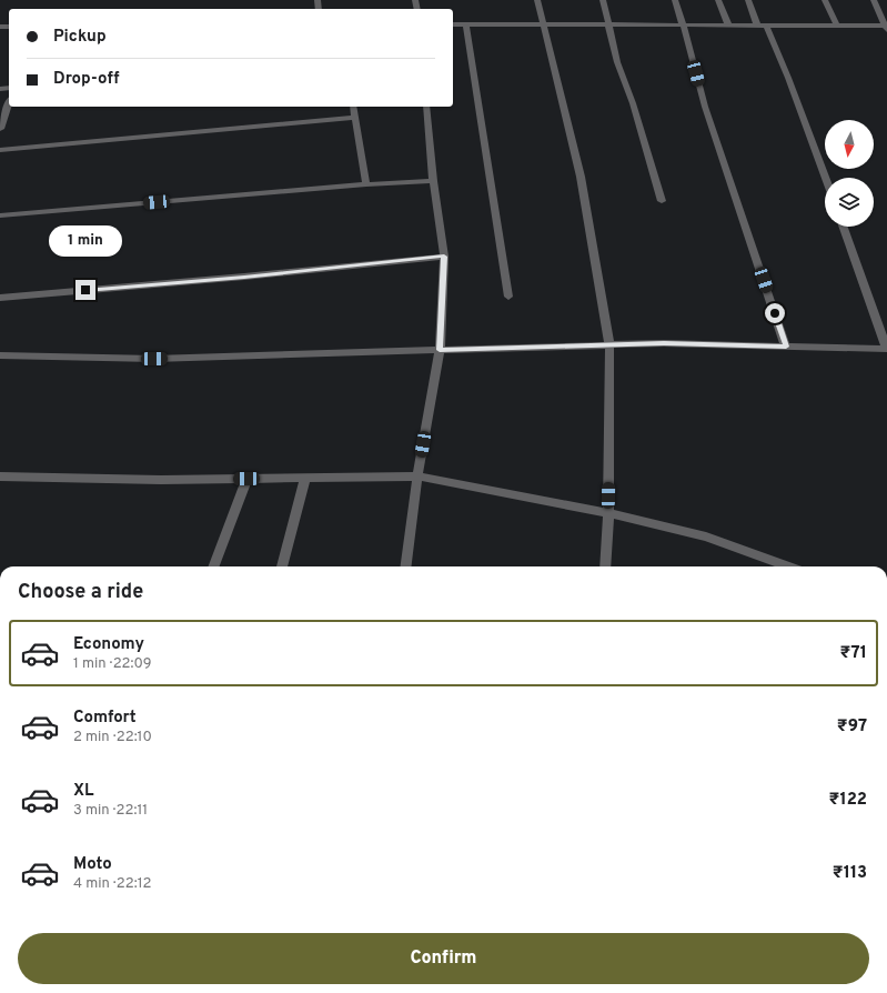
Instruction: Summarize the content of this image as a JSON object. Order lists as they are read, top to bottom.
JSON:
{
  "north": "bottom",
  "page": {
    "banner": ["Pickup", "Drop-off"],
    "bubble": "1 min",
    "heading": "Choose a ride",
    "list": [
      {
        "name": "Economy",
        "note": "1 min · 22:09",
        "value": "₹71"
      },
      {
        "name": "Comfort",
        "note": "2 min · 22:10",
        "value": "₹97"
      },
      {
        "name": "XL",
        "note": "3 min · 22:11",
        "value": "₹122"
      },
      {
        "name": "Moto",
        "note": "4 min · 22:12",
        "value": "₹113"
      }
    ],
    "buttons": "Confirm"
  }
}
